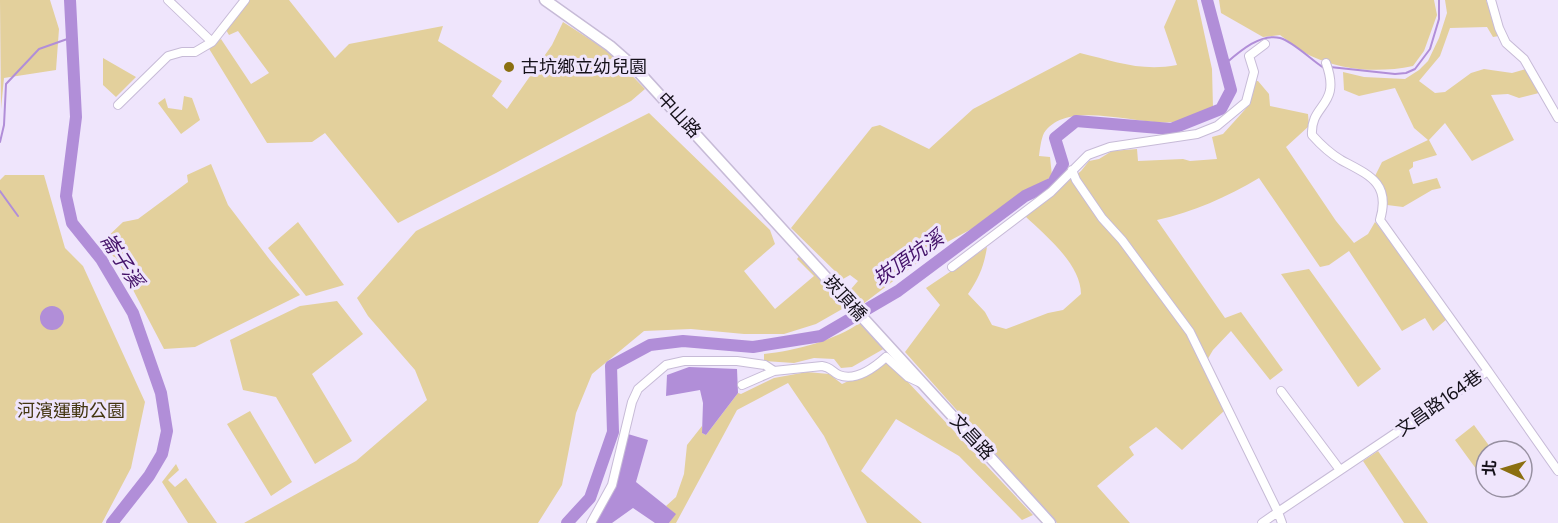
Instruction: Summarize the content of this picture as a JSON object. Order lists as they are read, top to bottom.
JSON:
{
  "streets": {
    "main road": ["中山路", "崁頂橋", "文昌路"],
    "street": ["文昌路164巷"]
  },
  "crossings": [
    ["中山路", "崁頂橋"],
    ["崁頂橋", "文昌路"]
  ],
  "water": ["崁頂坑溪", "崙子溪"],
  "parks": ["河濱運動公園"],
  "places": ["古坑鄉立幼兒園"],
  "north": "left"
}
